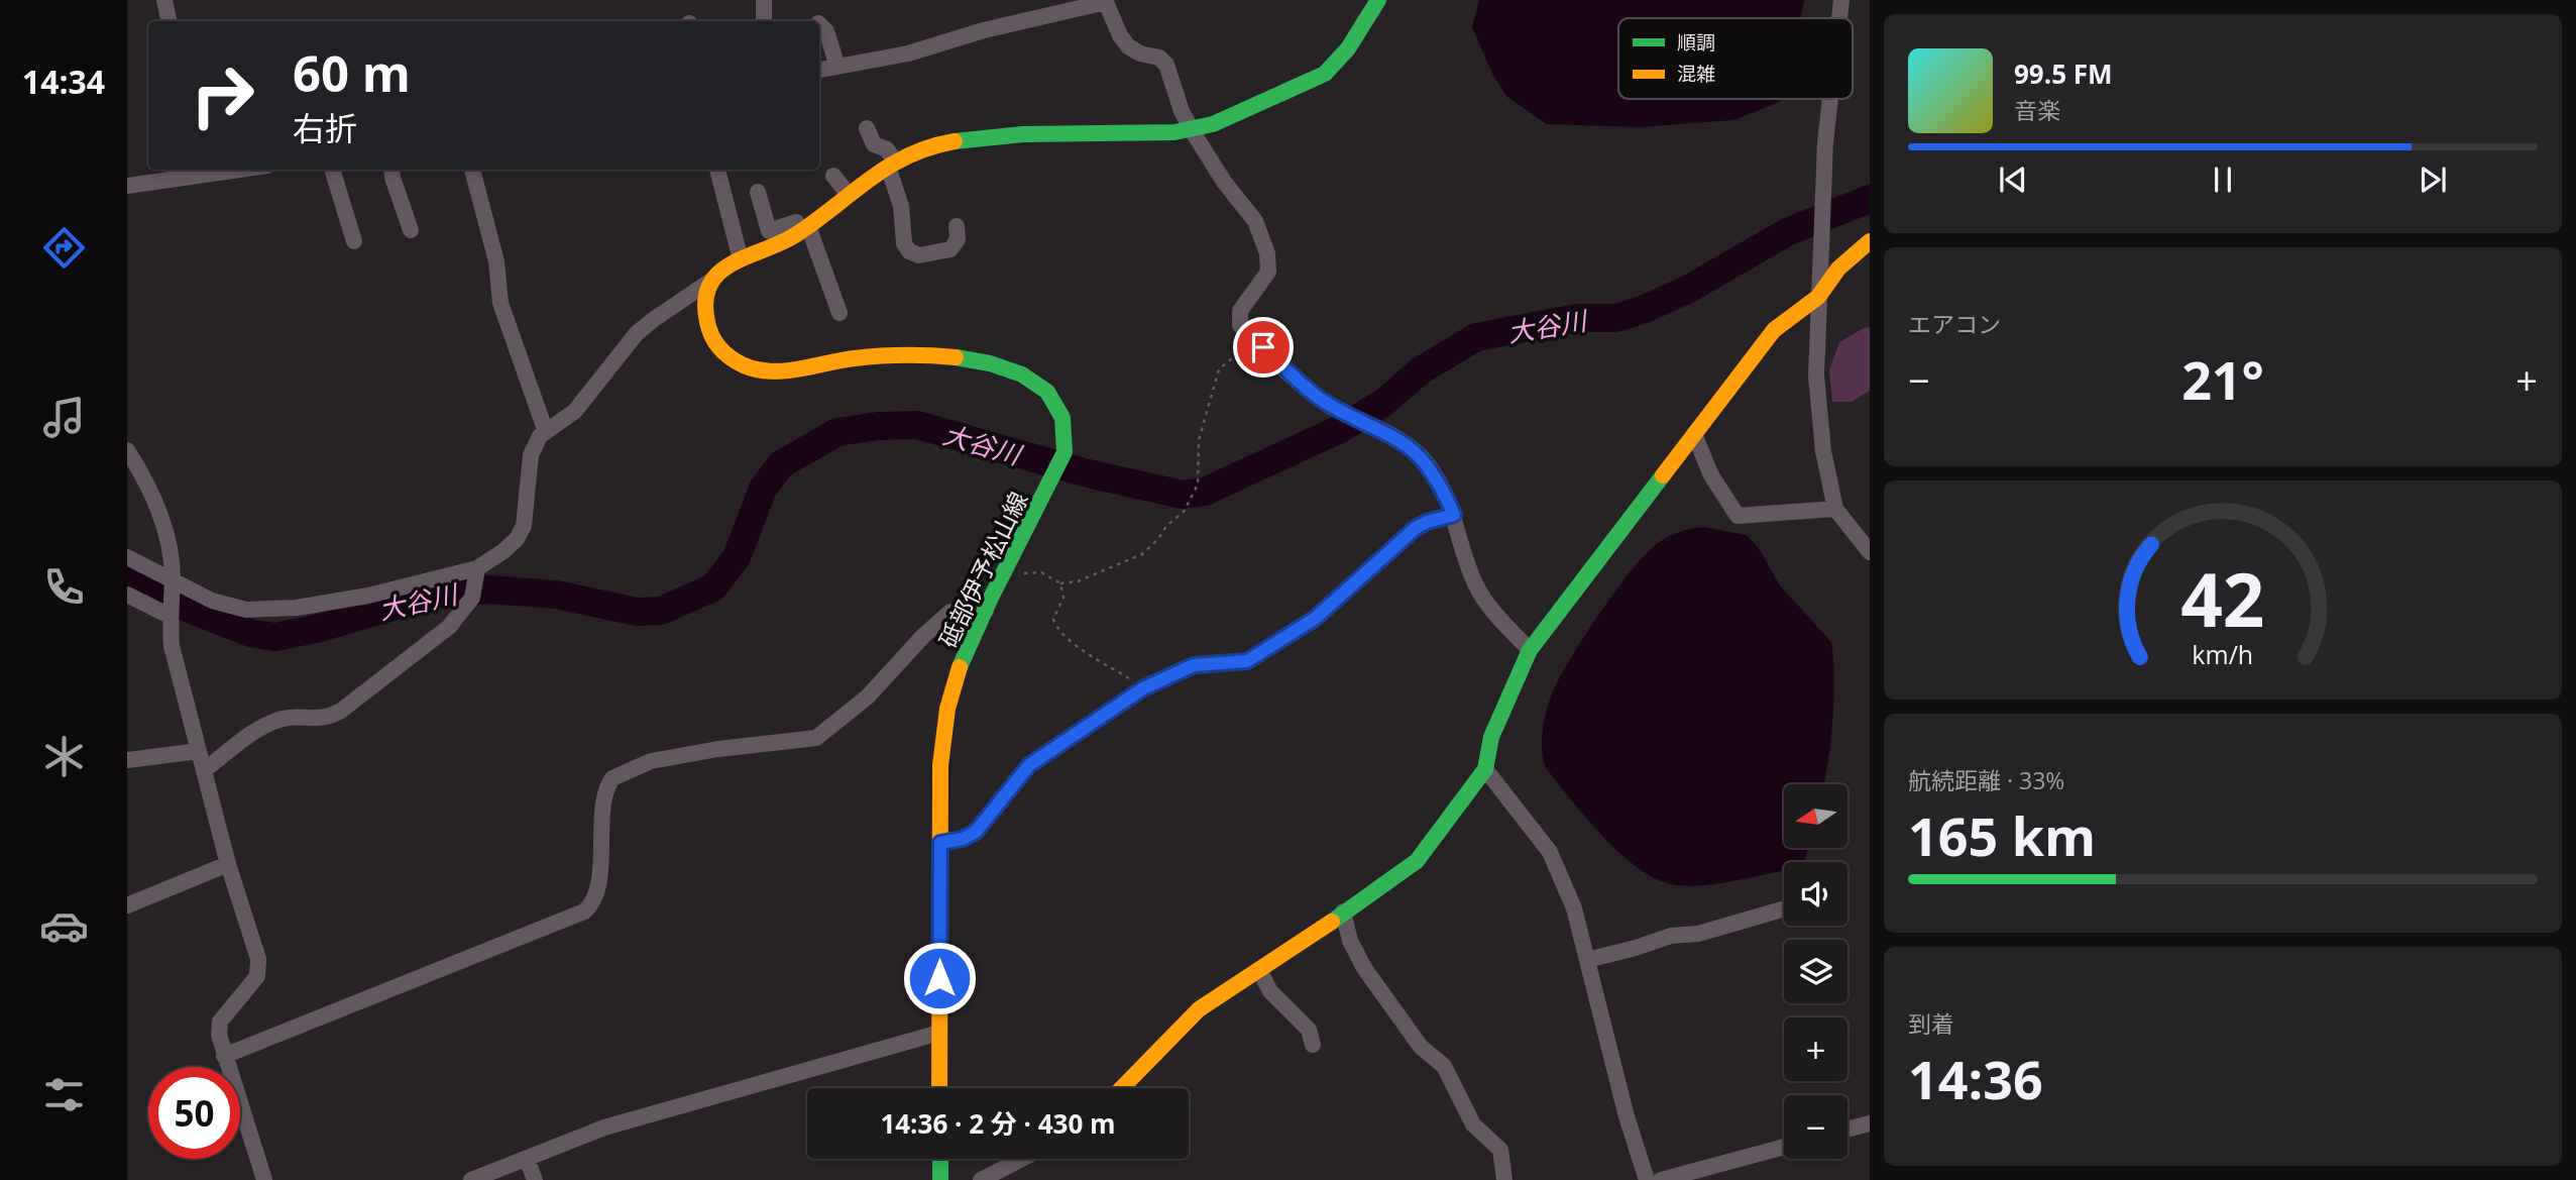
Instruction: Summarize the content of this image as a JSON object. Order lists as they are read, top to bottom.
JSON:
{
  "streets": {
    "main road": ["砥部伊予松山線"]
  },
  "water": ["大谷川"],
  "legend": ["順調", "混雑"],
  "north": "left",
  "page": {
    "tabs": "14:34",
    "turn": ["60 m", "右折"],
    "song": ["99.5 FM", "音楽"],
    "tile": [
      "エアコン",
      ["航続距離 · 33%", "165 km"],
      ["到着", "14:36"]
    ],
    "heat": ["−", "21°", "+"],
    "map_buttons": ["+", "−"],
    "limit": "50",
    "trip": "14:36 · 2 分 · 430 m",
    "gauge": ["42", "km/h"]
  }
}
